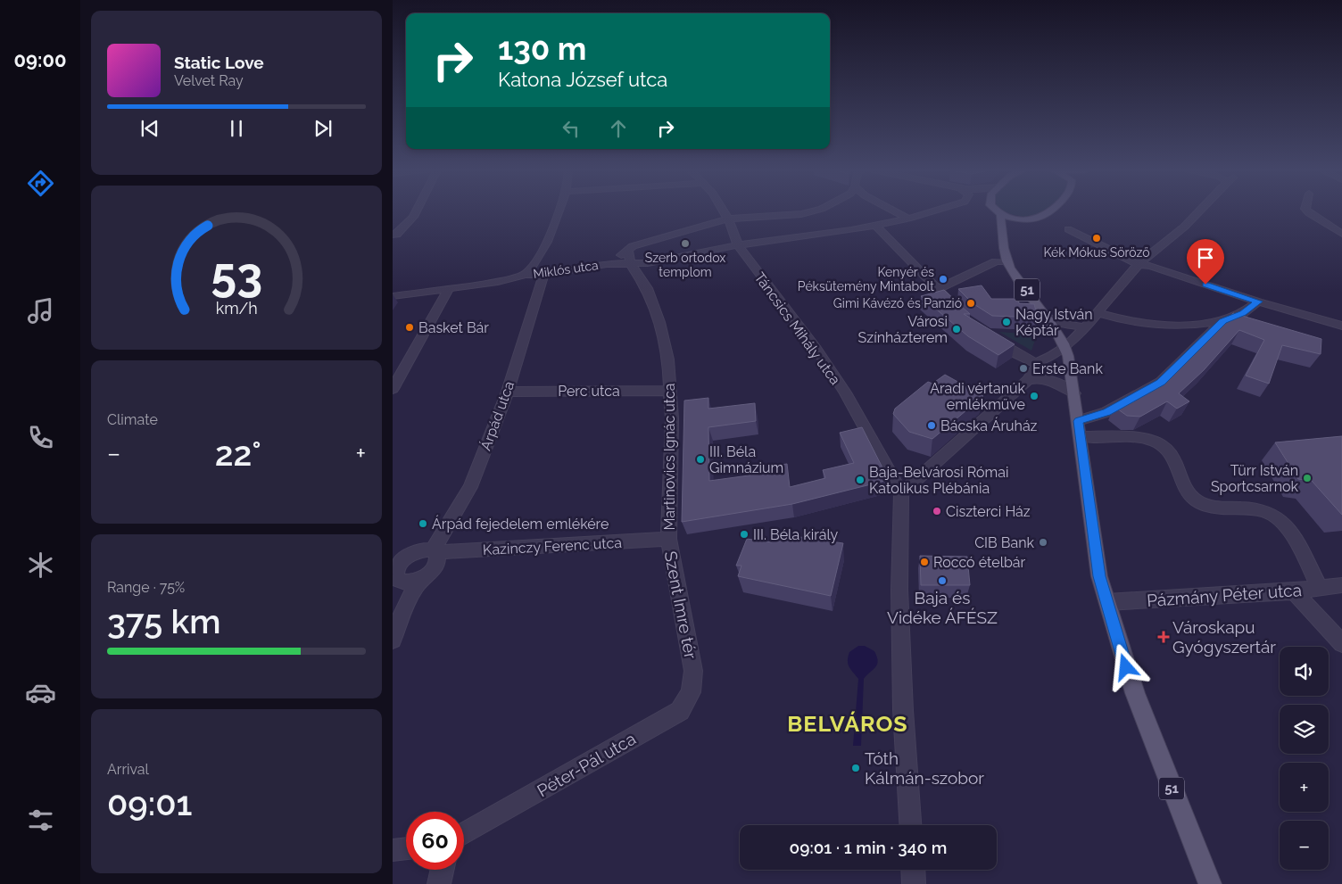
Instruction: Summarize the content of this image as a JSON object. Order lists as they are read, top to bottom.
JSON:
{
  "streets": {
    "main road": ["51"],
    "street": [
      "Miklós utca",
      "Táncsics Mihály utca",
      "Perc utca",
      "Árpád utca",
      "Martinovics Ignác utca",
      "Kazinczy Ferenc utca",
      "Pázmány Péter utca",
      "Szent Imre tér",
      "Péter-Pál utca"
    ]
  },
  "crossings": [
    ["Miklós utca", "Táncsics Mihály utca"],
    ["Miklós utca", "Árpád utca"],
    ["Miklós utca", "Martinovics Ignác utca"],
    ["51", "Pázmány Péter utca"],
    ["Perc utca", "Árpád utca"],
    ["Perc utca", "Martinovics Ignác utca"],
    ["Árpád utca", "Kazinczy Ferenc utca"],
    ["Martinovics Ignác utca", "Kazinczy Ferenc utca"],
    ["Martinovics Ignác utca", "Szent Imre tér"],
    ["Kazinczy Ferenc utca", "Szent Imre tér"],
    ["Szent Imre tér", "Péter-Pál utca"]
  ],
  "districts": ["BELVÁROS"],
  "places": {
    "other": [
      "Kék Mókus Söröző",
      "Szerb ortodox templom",
      "Kenyér és Péksütemény Mintabolt",
      "Gimi Kávézó és Panzió",
      "Nagy István Képtár",
      "Basket Bár",
      "Városi Színházterem",
      "Erste Bank",
      "Aradi vértanúk emlékműve",
      "Bácska Áruház",
      "III. Béla Gimnázium",
      "Türr István Sportcsarnok",
      "Baja-Belvárosi Római Katolikus Plébánia",
      "Ciszterci Ház",
      "Árpád fejedelem emlékére",
      "III. Béla király",
      "CIB Bank",
      "Roccó ételbár",
      "Baja és Vidéke ÁFÉSZ",
      "Tóth Kálmán-szobor"
    ],
    "health": ["Városkapu Gyógyszertár"]
  },
  "page": {
    "tabs": "09:00",
    "turn": ["130 m", "Katona József utca"],
    "song": ["Static Love", "Velvet Ray"],
    "tile": [
      "Climate",
      ["Range · 75%", "375 km"],
      ["Arrival", "09:01"]
    ],
    "heat": ["−", "22°", "+"],
    "map_buttons": ["+", "−"],
    "limit": "60",
    "trip": "09:01 · 1 min · 340 m",
    "gauge": ["53", "km/h"]
  }
}
